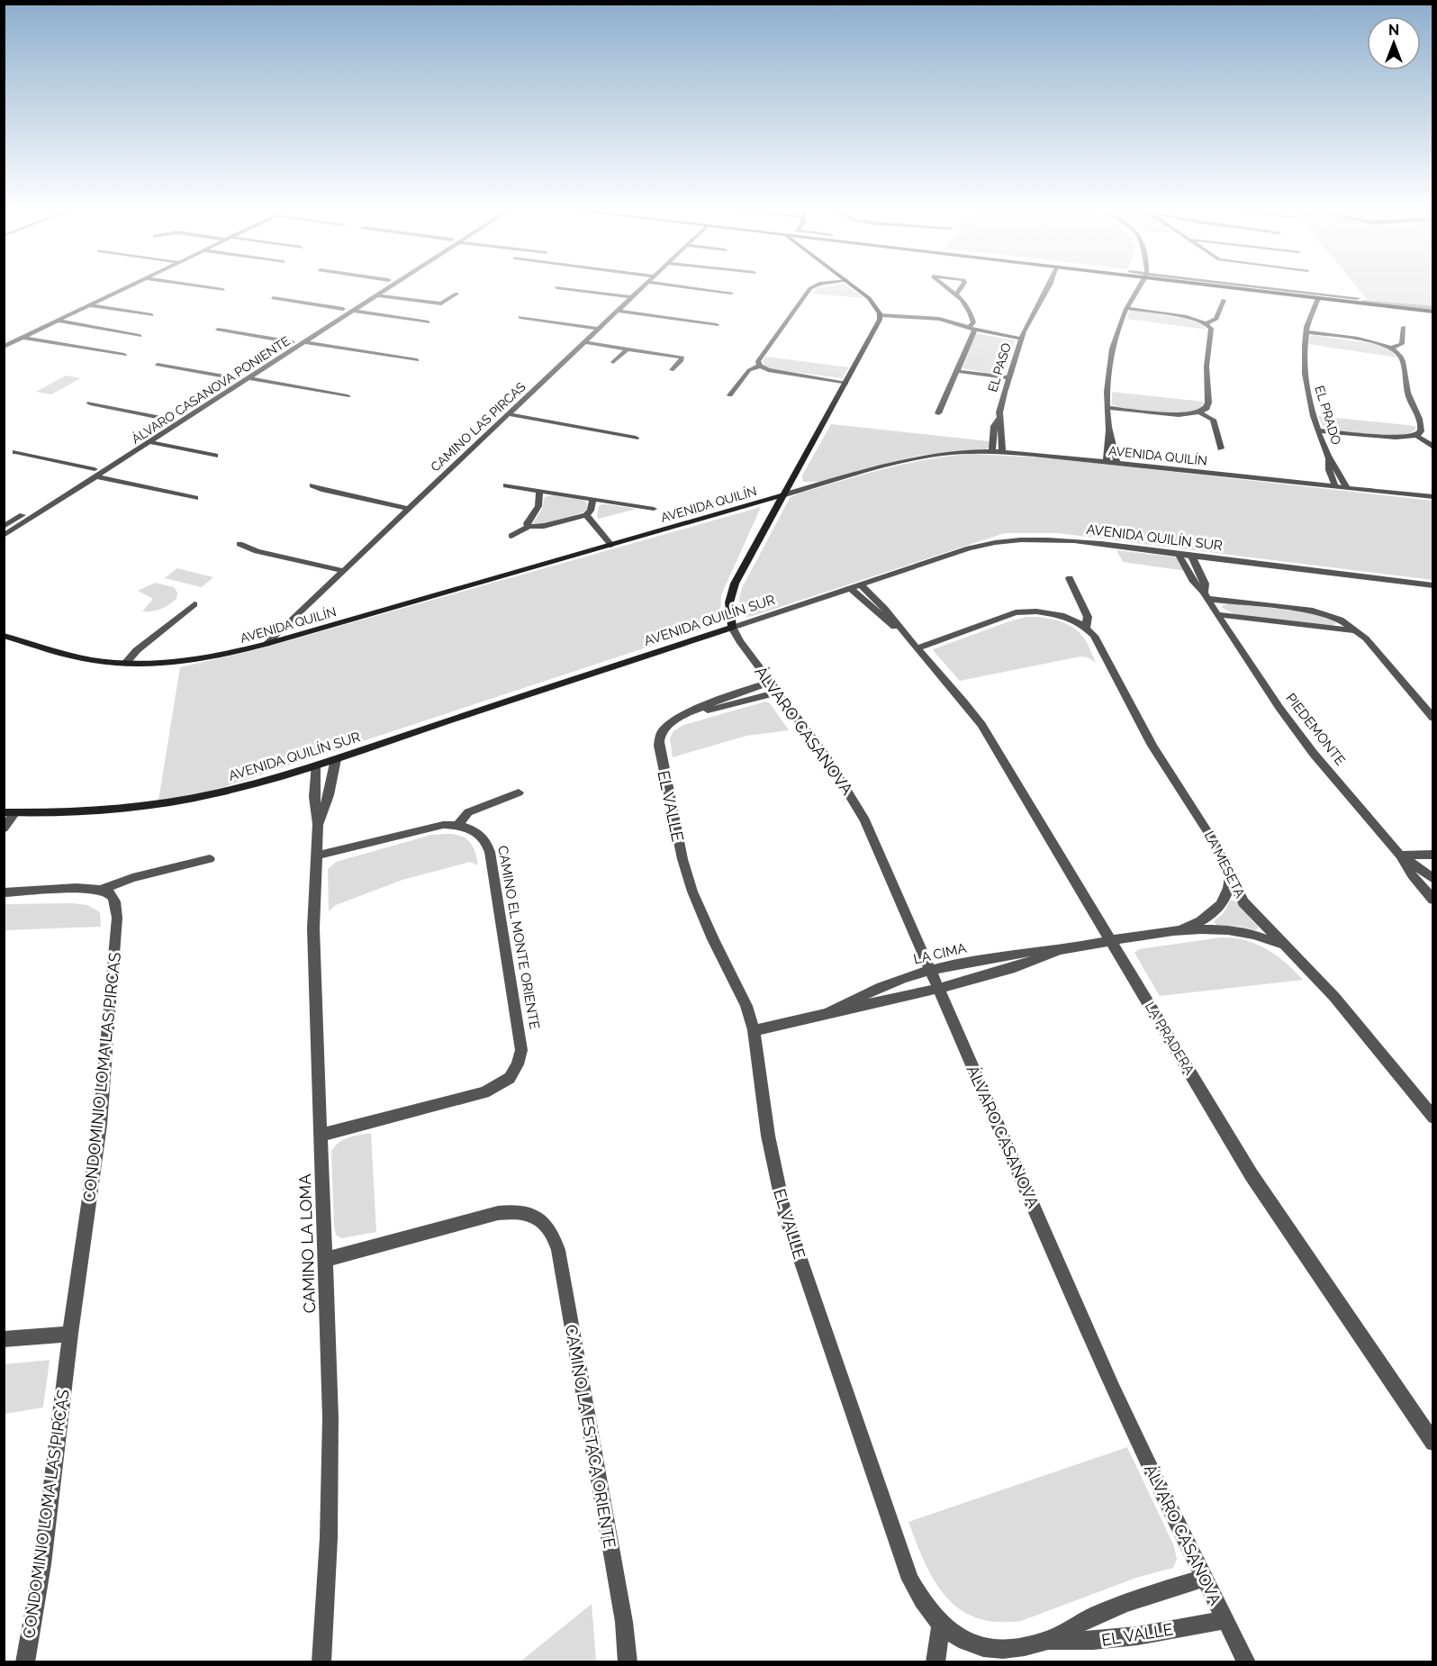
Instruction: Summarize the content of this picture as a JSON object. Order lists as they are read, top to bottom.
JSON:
{
  "streets": {
    "street": [
      "EL PASO",
      "ÁLVARO CASANOVA PONIENTE",
      "EL PRADO",
      "CAMINO LAS PIRCAS",
      "AVENIDA QUILÍN",
      "AVENIDA QUILÍN SUR",
      "PIEDEMONTE",
      "ÁLVARO CASANOVA",
      "EL VALLE",
      "LA MESETA",
      "CAMINO EL MONTE ORIENTE",
      "LA CIMA",
      "LA PRADERA",
      "CONDOMINIO LOMA LAS PIRCAS",
      "CAMINO LA LOMA",
      "CAMINO LA ESTACA ORIENTE"
    ]
  },
  "crossings": [
    ["EL PASO", "AVENIDA QUILÍN"],
    ["EL PRADO", "AVENIDA QUILÍN"],
    ["CAMINO LAS PIRCAS", "AVENIDA QUILÍN"],
    ["AVENIDA QUILÍN SUR", "PIEDEMONTE"],
    ["AVENIDA QUILÍN SUR", "ÁLVARO CASANOVA"],
    ["AVENIDA QUILÍN SUR", "LA PRADERA"],
    ["AVENIDA QUILÍN SUR", "CAMINO LA LOMA"],
    ["ÁLVARO CASANOVA", "EL VALLE"],
    ["ÁLVARO CASANOVA", "LA CIMA"],
    ["EL VALLE", "LA CIMA"],
    ["LA MESETA", "LA CIMA"],
    ["CAMINO EL MONTE ORIENTE", "CAMINO LA LOMA"],
    ["LA CIMA", "LA PRADERA"],
    ["CAMINO LA LOMA", "CAMINO LA ESTACA ORIENTE"]
  ],
  "north": "top"
}
